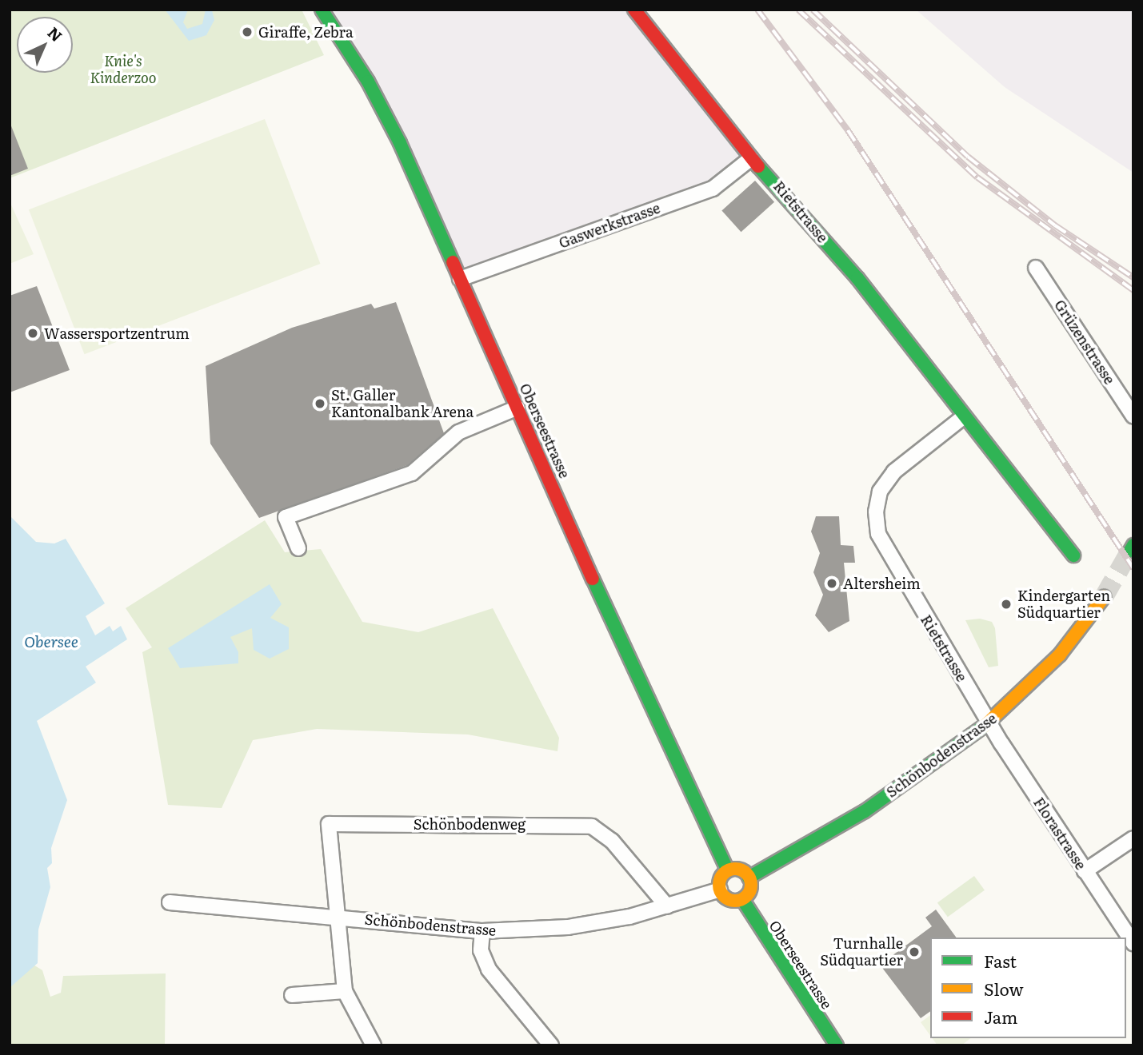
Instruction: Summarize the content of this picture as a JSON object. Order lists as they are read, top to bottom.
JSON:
{
  "streets": {
    "street": [
      "Rietstrasse",
      "Gaswerkstrasse",
      "Grüzenstrasse",
      "Oberseestrasse",
      "Schönbodenstrasse",
      "Schönbodenweg",
      "Florastrasse"
    ]
  },
  "crossings": [
    ["Rietstrasse", "Gaswerkstrasse"],
    ["Rietstrasse", "Schönbodenstrasse"],
    ["Rietstrasse", "Florastrasse"],
    ["Gaswerkstrasse", "Oberseestrasse"],
    ["Oberseestrasse", "Schönbodenstrasse"],
    ["Schönbodenstrasse", "Schönbodenweg"],
    ["Schönbodenstrasse", "Florastrasse"]
  ],
  "water": ["Obersee"],
  "parks": ["Knie's Kinderzoo"],
  "places": [
    "Giraffe, Zebra",
    "Wassersportzentrum",
    "St. Galler Kantonalbank Arena",
    "Altersheim",
    "Kindergarten Südquartier",
    "Turnhalle Südquartier"
  ],
  "legend": ["Fast", "Slow", "Jam"],
  "north": "top right"
}
